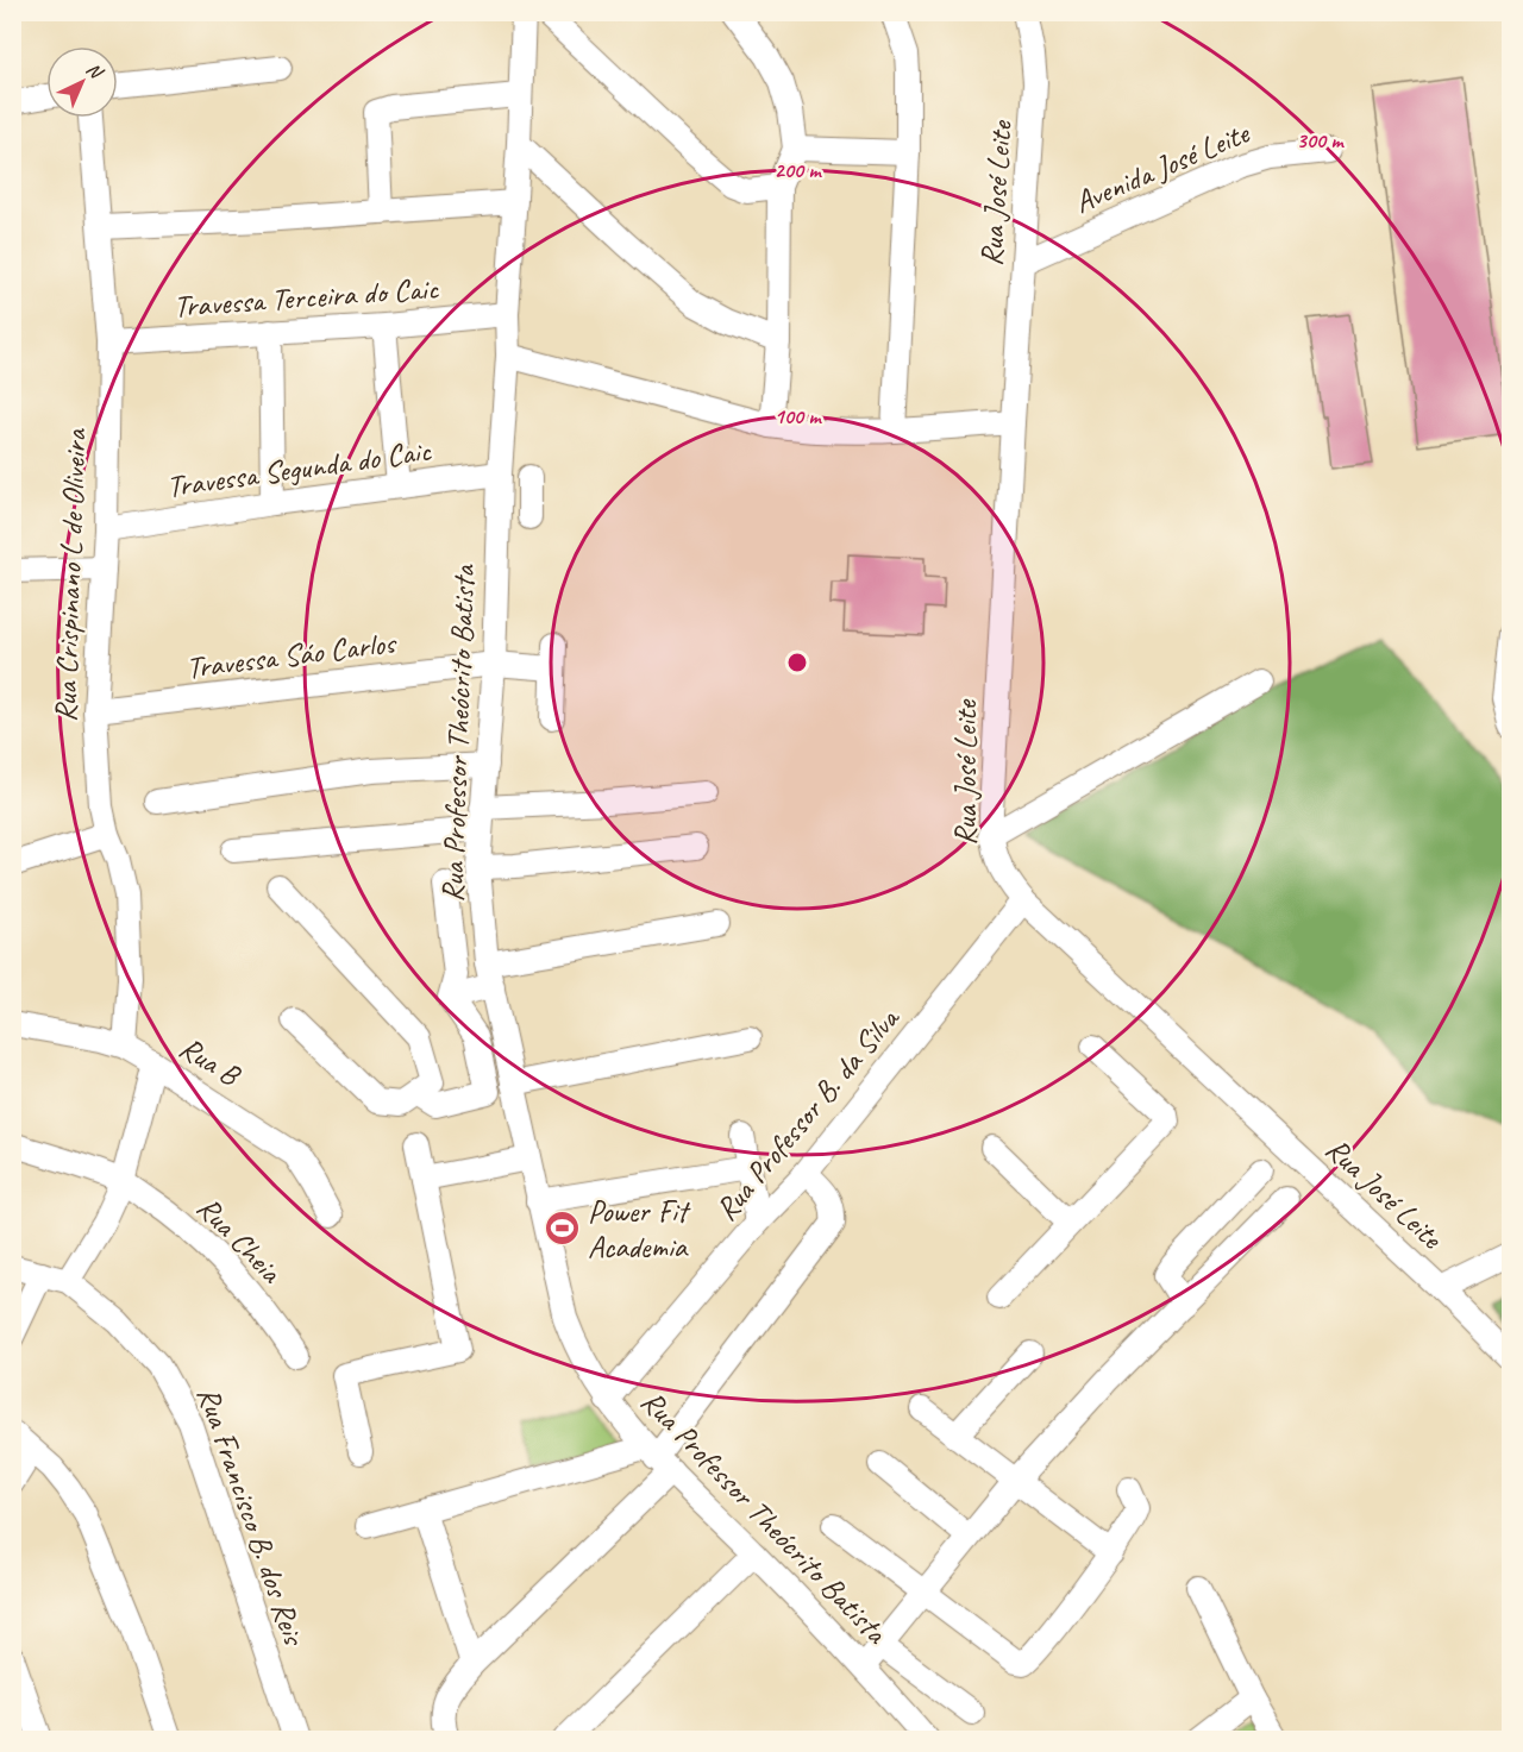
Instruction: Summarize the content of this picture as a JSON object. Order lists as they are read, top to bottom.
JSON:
{
  "streets": {
    "street": [
      "Avenida José Leite",
      "Rua José Leite",
      "Travessa Terceira do Caic",
      "Travessa Segunda do Caic",
      "Rua Crispinano L de Oliveira",
      "Travessa Sáo Carlos",
      "Rua Professor Theócrito Batista",
      "Rua B",
      "Rua Professor B. da Silva",
      "Rua Cheia",
      "Rua Francisco B. dos Reis"
    ]
  },
  "crossings": [
    ["Avenida José Leite", "Rua José Leite"],
    ["Rua José Leite", "Rua Professor B. da Silva"],
    ["Travessa Terceira do Caic", "Rua Crispinano L de Oliveira"],
    ["Travessa Terceira do Caic", "Rua Professor Theócrito Batista"],
    ["Travessa Segunda do Caic", "Rua Crispinano L de Oliveira"],
    ["Travessa Segunda do Caic", "Rua Professor Theócrito Batista"],
    ["Rua Crispinano L de Oliveira", "Travessa Sáo Carlos"],
    ["Rua Crispinano L de Oliveira", "Rua B"],
    ["Travessa Sáo Carlos", "Rua Professor Theócrito Batista"],
    ["Rua Professor Theócrito Batista", "Rua Professor B. da Silva"]
  ],
  "places": {
    "sports": ["Power Fit Academia"]
  },
  "north": "top right",
  "rings": ["300 m", "200 m", "100 m"]
}
